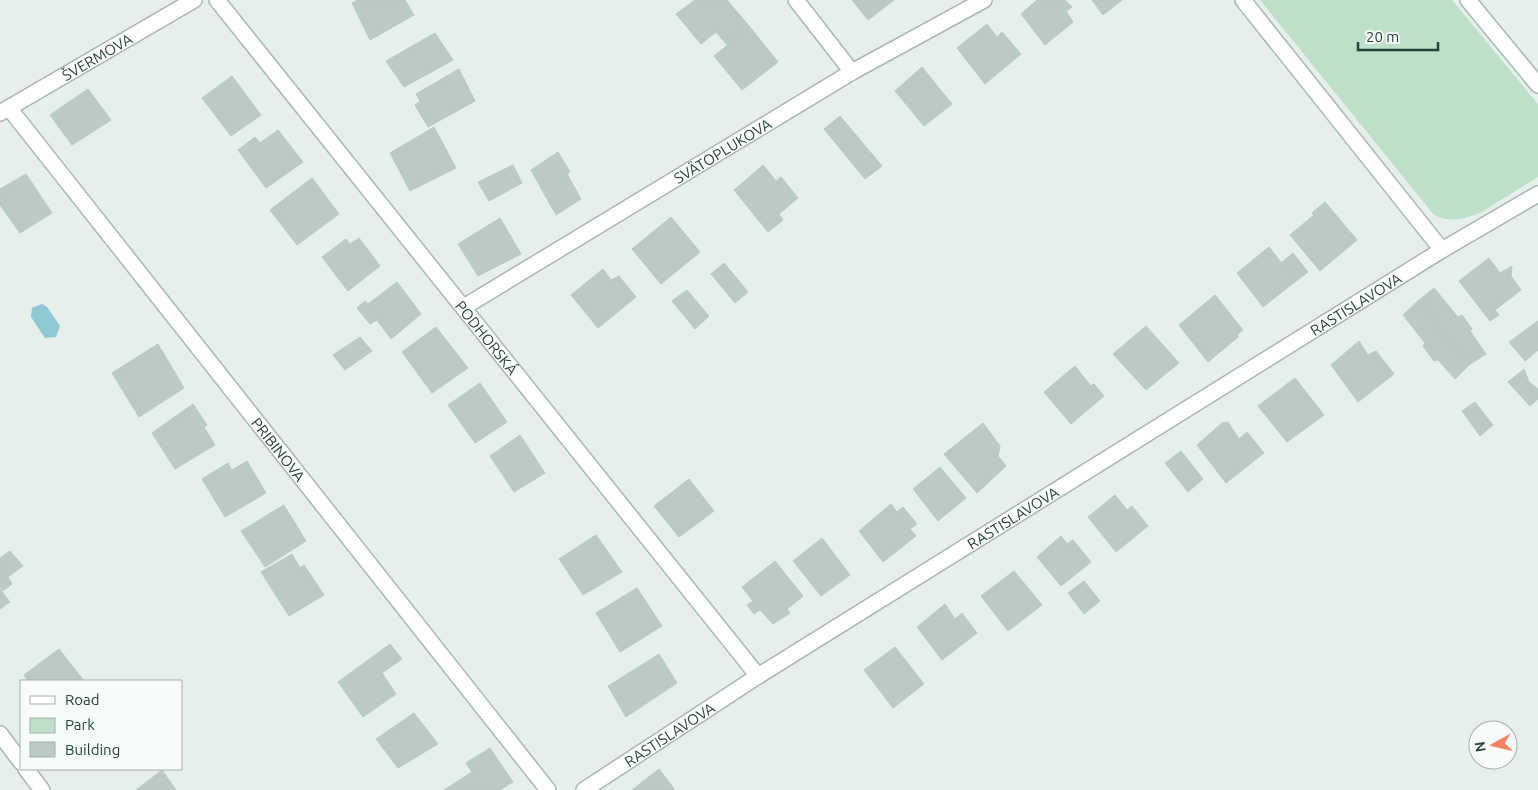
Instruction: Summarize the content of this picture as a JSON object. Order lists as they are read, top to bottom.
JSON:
{
  "streets": {
    "street": [
      "ŠVERMOVA",
      "SVÄTOPLUKOVA",
      "RASTISLAVOVA",
      "PODHORSKÁ",
      "PRIBINOVA"
    ]
  },
  "crossings": [
    ["ŠVERMOVA", "PRIBINOVA"],
    ["SVÄTOPLUKOVA", "PODHORSKÁ"],
    ["RASTISLAVOVA", "PODHORSKÁ"]
  ],
  "legend": ["Road", "Park", "Building"],
  "scale_bar": "20 m",
  "north": "left"
}
